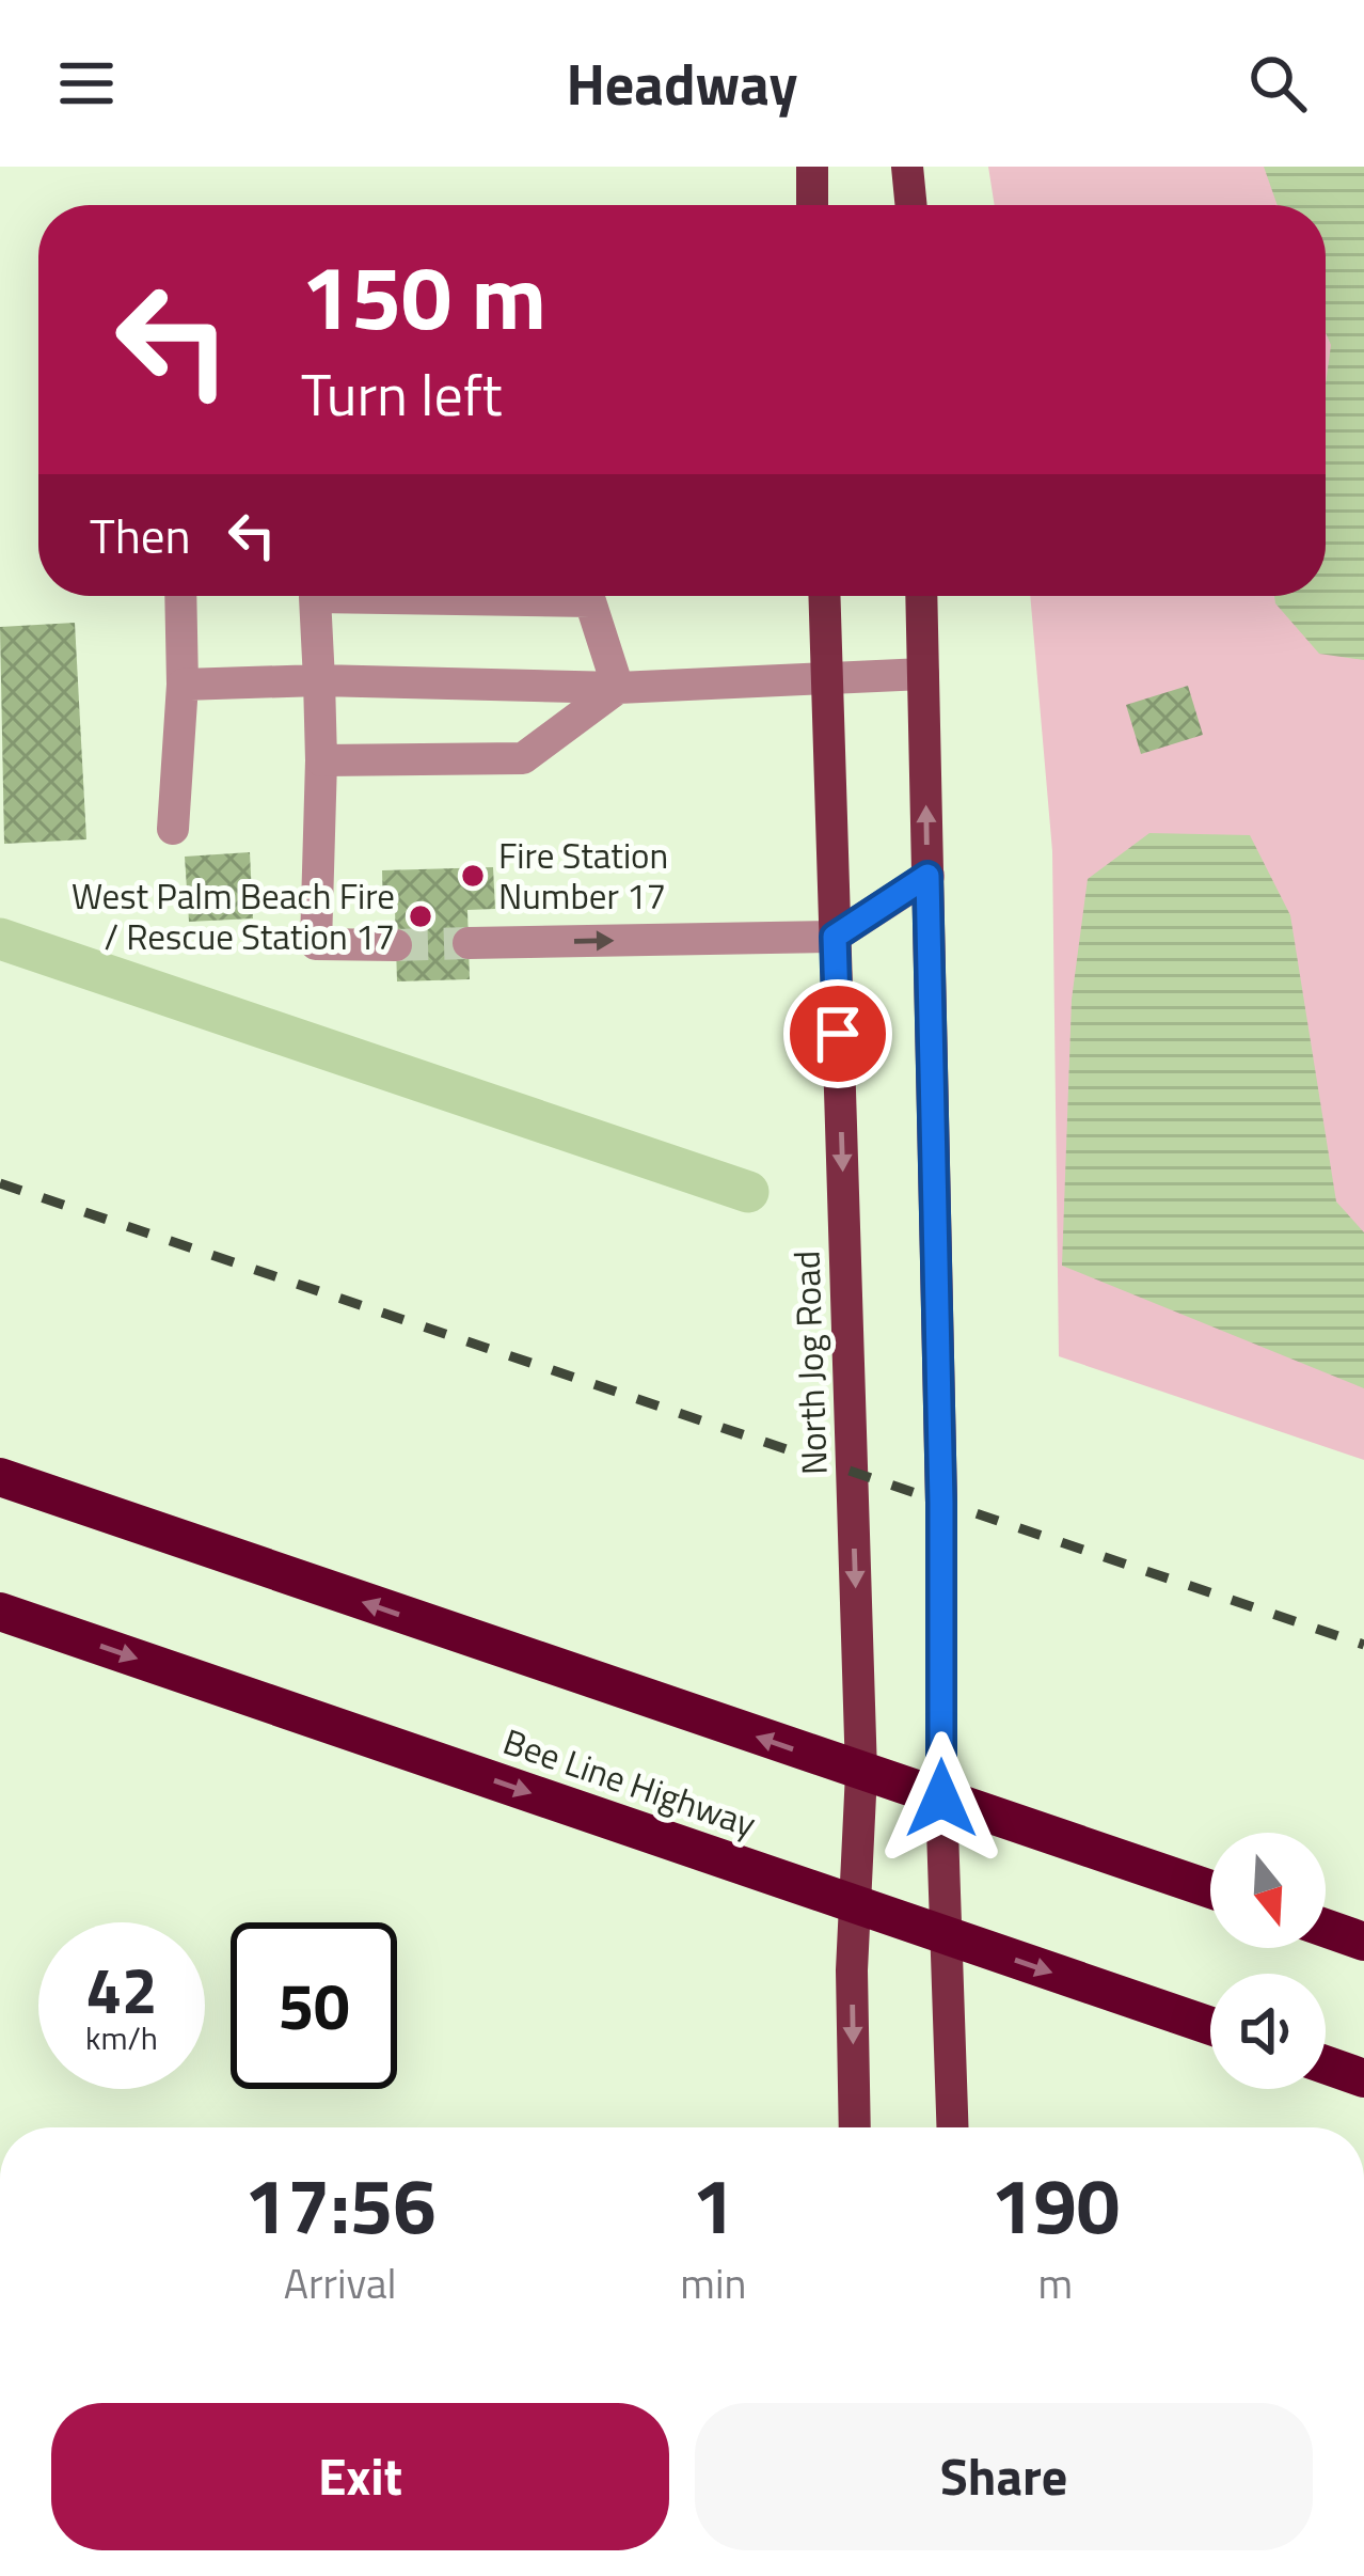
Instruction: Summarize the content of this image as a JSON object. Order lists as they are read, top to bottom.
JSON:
{
  "streets": {
    "highway": ["Bee Line Highway"],
    "main road": ["North Jog Road"]
  },
  "crossings": [
    ["North Jog Road", "Bee Line Highway"]
  ],
  "places": ["Fire Station Number 17", "West Palm Beach Fire / Rescue Station 17"],
  "north": "bottom",
  "page": {
    "header": "Headway",
    "turn": ["150 m", "Turn left"],
    "then": "Then",
    "speed": "42 km/h",
    "limit": "50",
    "eta": [
      "17:56",
      "Arrival",
      "1",
      "min",
      "190",
      "m"
    ],
    "buttons": ["Exit", "Share"]
  }
}
